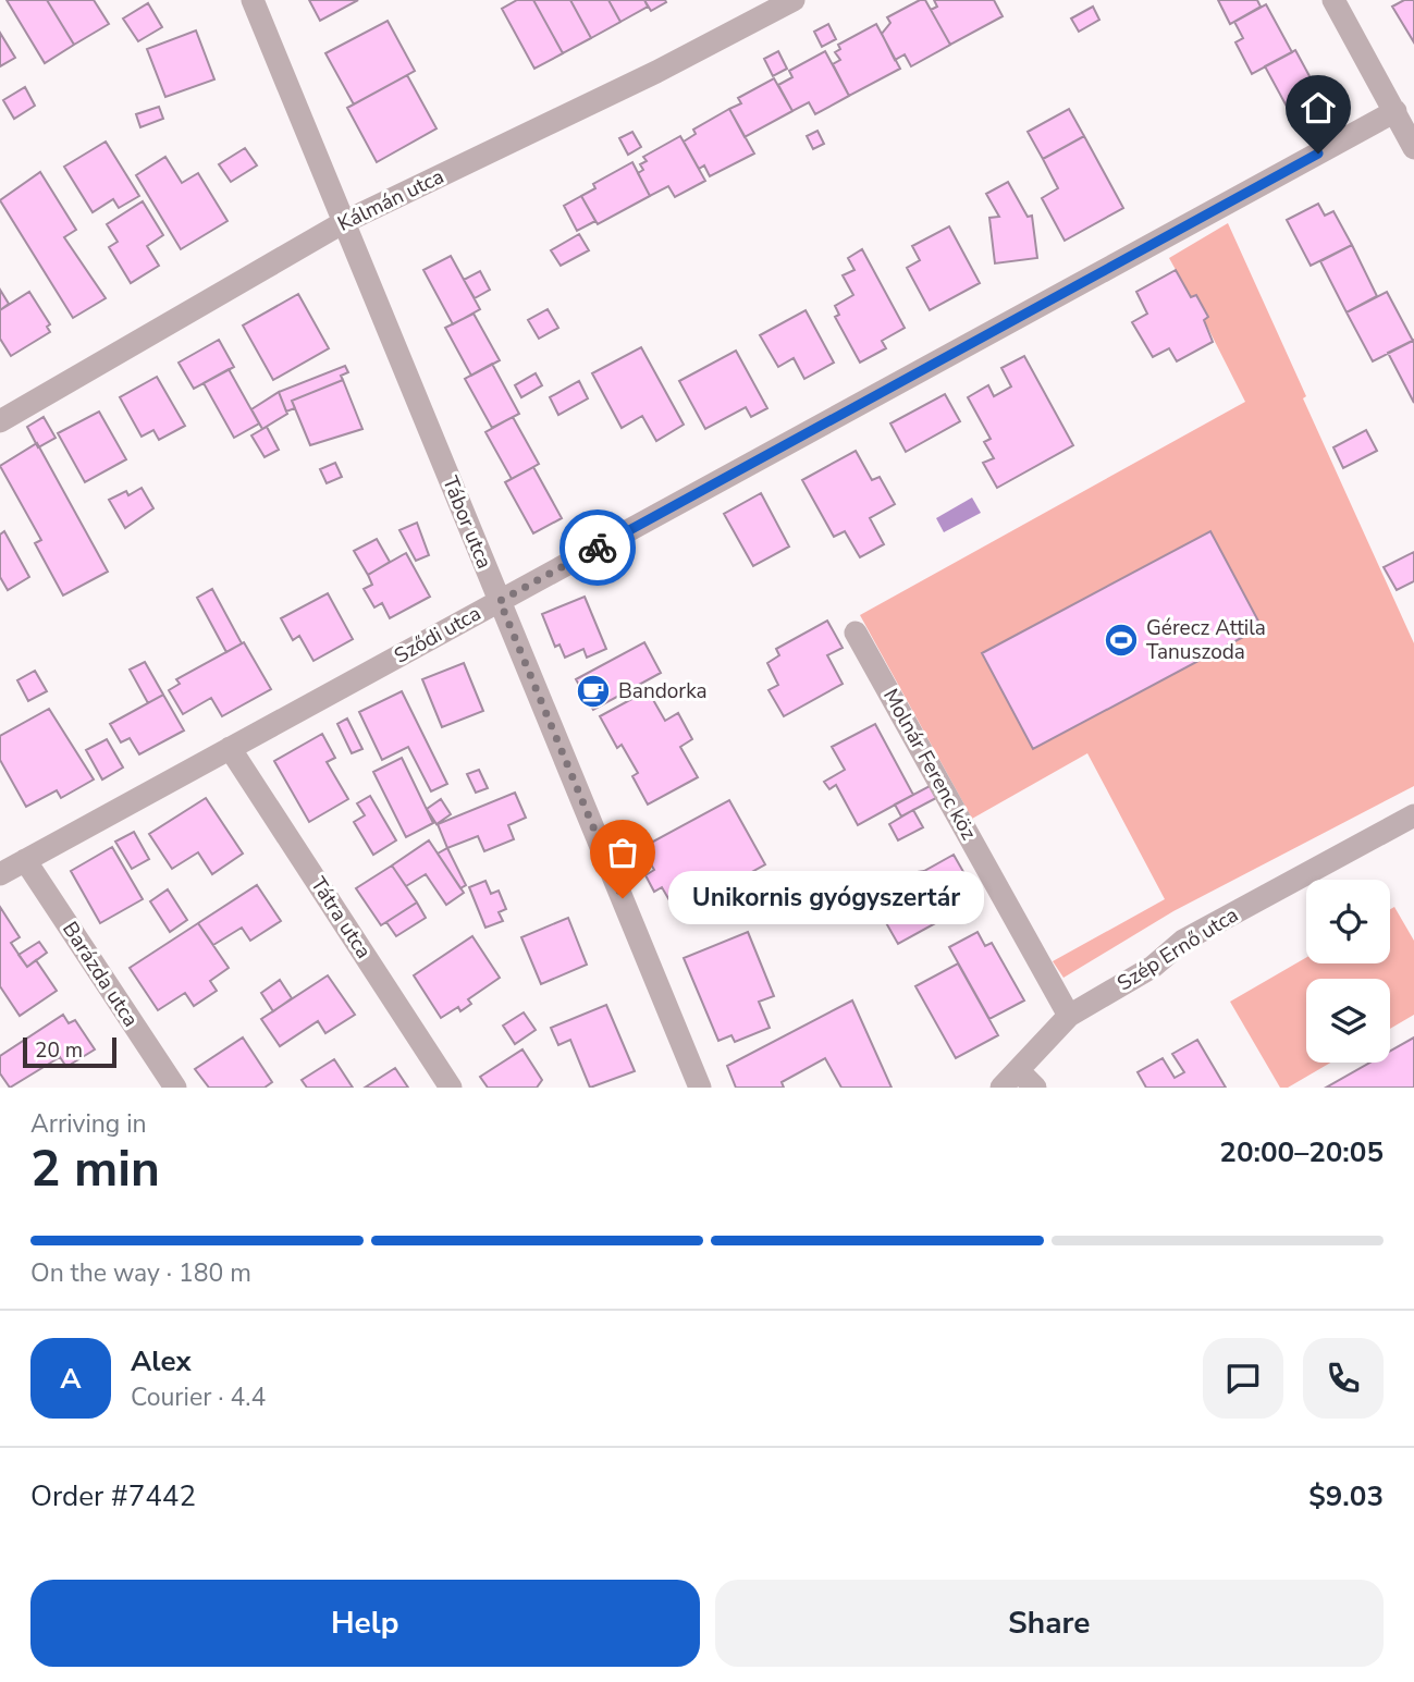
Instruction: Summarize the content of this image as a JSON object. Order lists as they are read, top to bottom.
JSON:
{
  "streets": {
    "street": [
      "Kálmán utca",
      "Tábor utca",
      "Sződi utca",
      "Molnár Ferenc köz",
      "Tátra utca",
      "Szép Ernő utca",
      "Barázda utca"
    ]
  },
  "crossings": [
    ["Kálmán utca", "Tábor utca"],
    ["Tábor utca", "Sződi utca"],
    ["Sződi utca", "Tátra utca"],
    ["Sződi utca", "Barázda utca"],
    ["Molnár Ferenc köz", "Szép Ernő utca"]
  ],
  "places": {
    "sports": ["Gérecz Attila Tanuszoda"],
    "cafe": ["Bandorka"],
    "other": ["Unikornis gyógyszertár"]
  },
  "scale_bar": "20 m",
  "page": {
    "bubble": "Unikornis gyógyszertár",
    "scale": "20 m",
    "heading": ["2 min", "Arriving in", "20:00–20:05"],
    "panel": [
      "Alex",
      "Courier · 4.4",
      "Order #7442",
      "$9.03"
    ],
    "bar": "On the way · 180 m",
    "round": "A",
    "buttons": ["Help", "Share"]
  }
}
